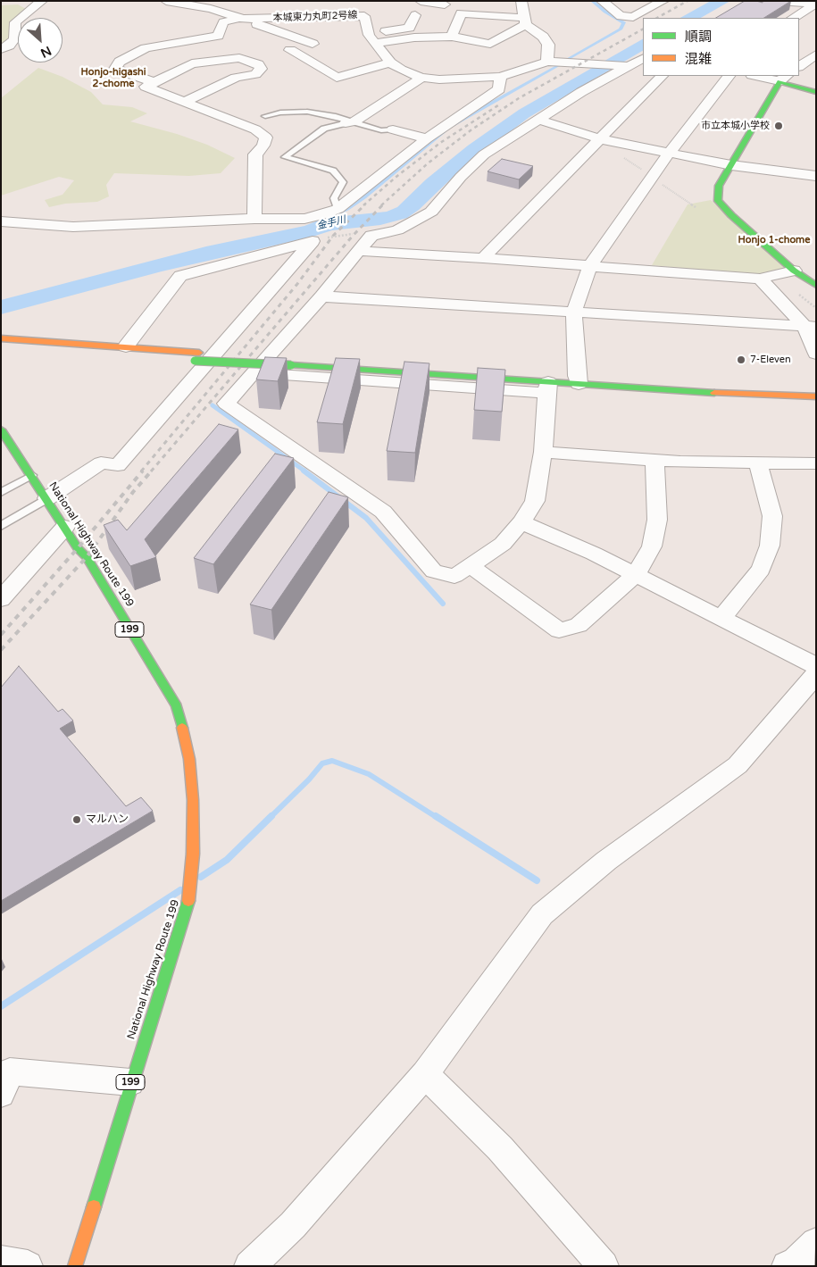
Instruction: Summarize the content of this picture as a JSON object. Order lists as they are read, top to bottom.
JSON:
{
  "streets": {
    "main road": ["National Highway Route 199", "199"],
    "street": ["本城東力丸町2号線"]
  },
  "districts": ["Honjo-higashi 2-chome", "Honjo 1-chome"],
  "water": ["金手川"],
  "places": ["市立本城小学校", "7-Eleven", "マルハン"],
  "legend": ["順調", "混雑"],
  "north": "bottom right"
}
